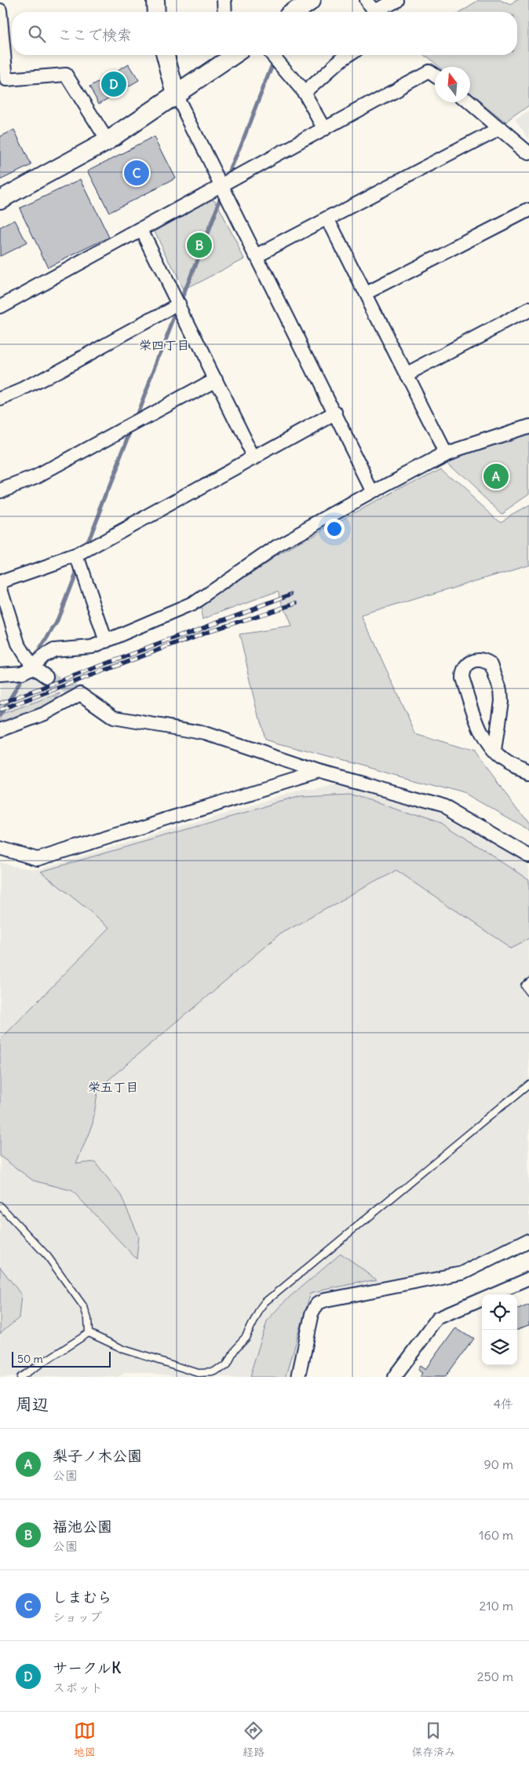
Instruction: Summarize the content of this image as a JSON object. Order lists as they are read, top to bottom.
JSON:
{
  "districts": ["栄四丁目", "栄五丁目"],
  "scale_bar": "50 m",
  "north": "top",
  "page": {
    "search": "ここで検索",
    "pins": [
      "D",
      "C",
      "B",
      "A"
    ],
    "scale": "50 m",
    "heading": ["周辺", "4件"],
    "list": [
      {
        "mark": "A",
        "name": "梨子ノ木公園",
        "note": "公園",
        "value": "90 m"
      },
      {
        "mark": "B",
        "name": "福池公園",
        "note": "公園",
        "value": "160 m"
      },
      {
        "mark": "C",
        "name": "しまむら",
        "note": "ショップ",
        "value": "210 m"
      },
      {
        "mark": "D",
        "name": "サークルK",
        "note": "スポット",
        "value": "250 m"
      }
    ],
    "nav": ["地図", "経路", "保存済み"]
  }
}
